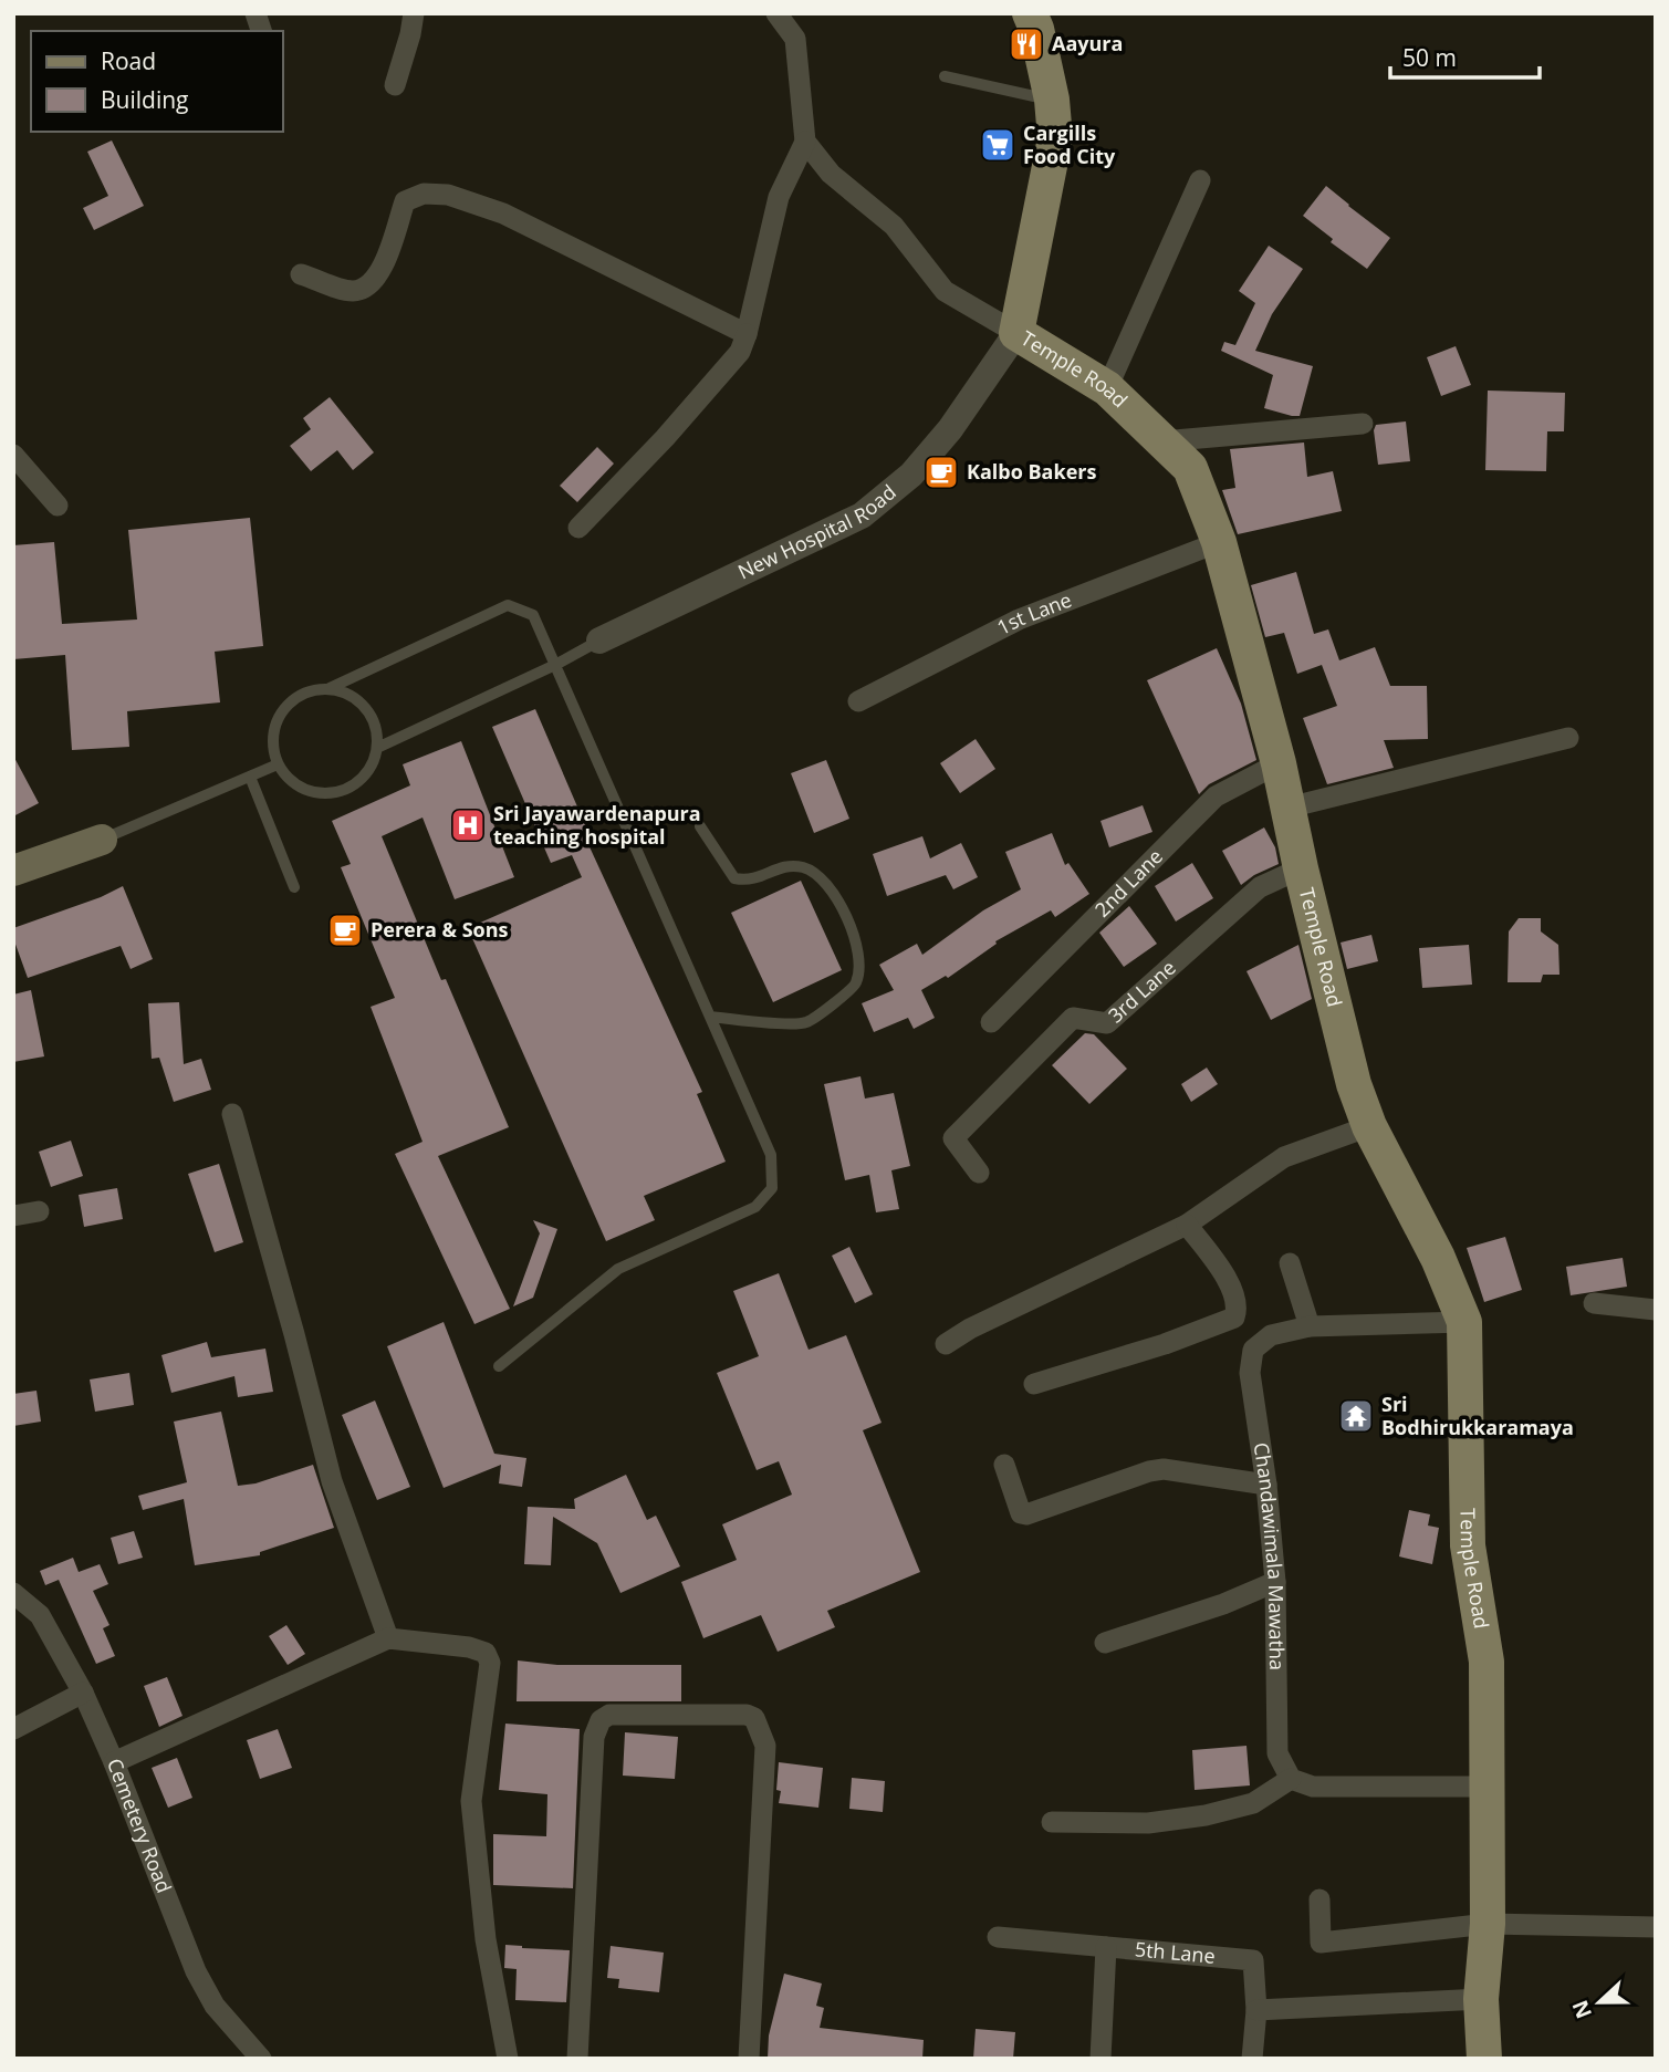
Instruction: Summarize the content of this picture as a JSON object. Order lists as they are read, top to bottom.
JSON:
{
  "streets": {
    "main road": ["Temple Road", "New Hospital Road"],
    "street": [
      "1st Lane",
      "2nd Lane",
      "3rd Lane",
      "Chandawimala Mawatha",
      "Cemetery Road",
      "5th Lane"
    ]
  },
  "crossings": [
    ["Temple Road", "New Hospital Road"],
    ["Temple Road", "1st Lane"],
    ["Temple Road", "2nd Lane"],
    ["Temple Road", "3rd Lane"],
    ["Temple Road", "Chandawimala Mawatha"]
  ],
  "places": {
    "restaurant": ["Aayura"],
    "supermarket": ["Cargills Food City"],
    "cafe": ["Kalbo Bakers", "Perera & Sons"],
    "hospital": ["Sri Jayawardenapura teaching hospital"],
    "temple": ["Sri Bodhirukkaramaya"]
  },
  "legend": ["Road", "Building"],
  "scale_bar": "50 m",
  "north": "left"
}
